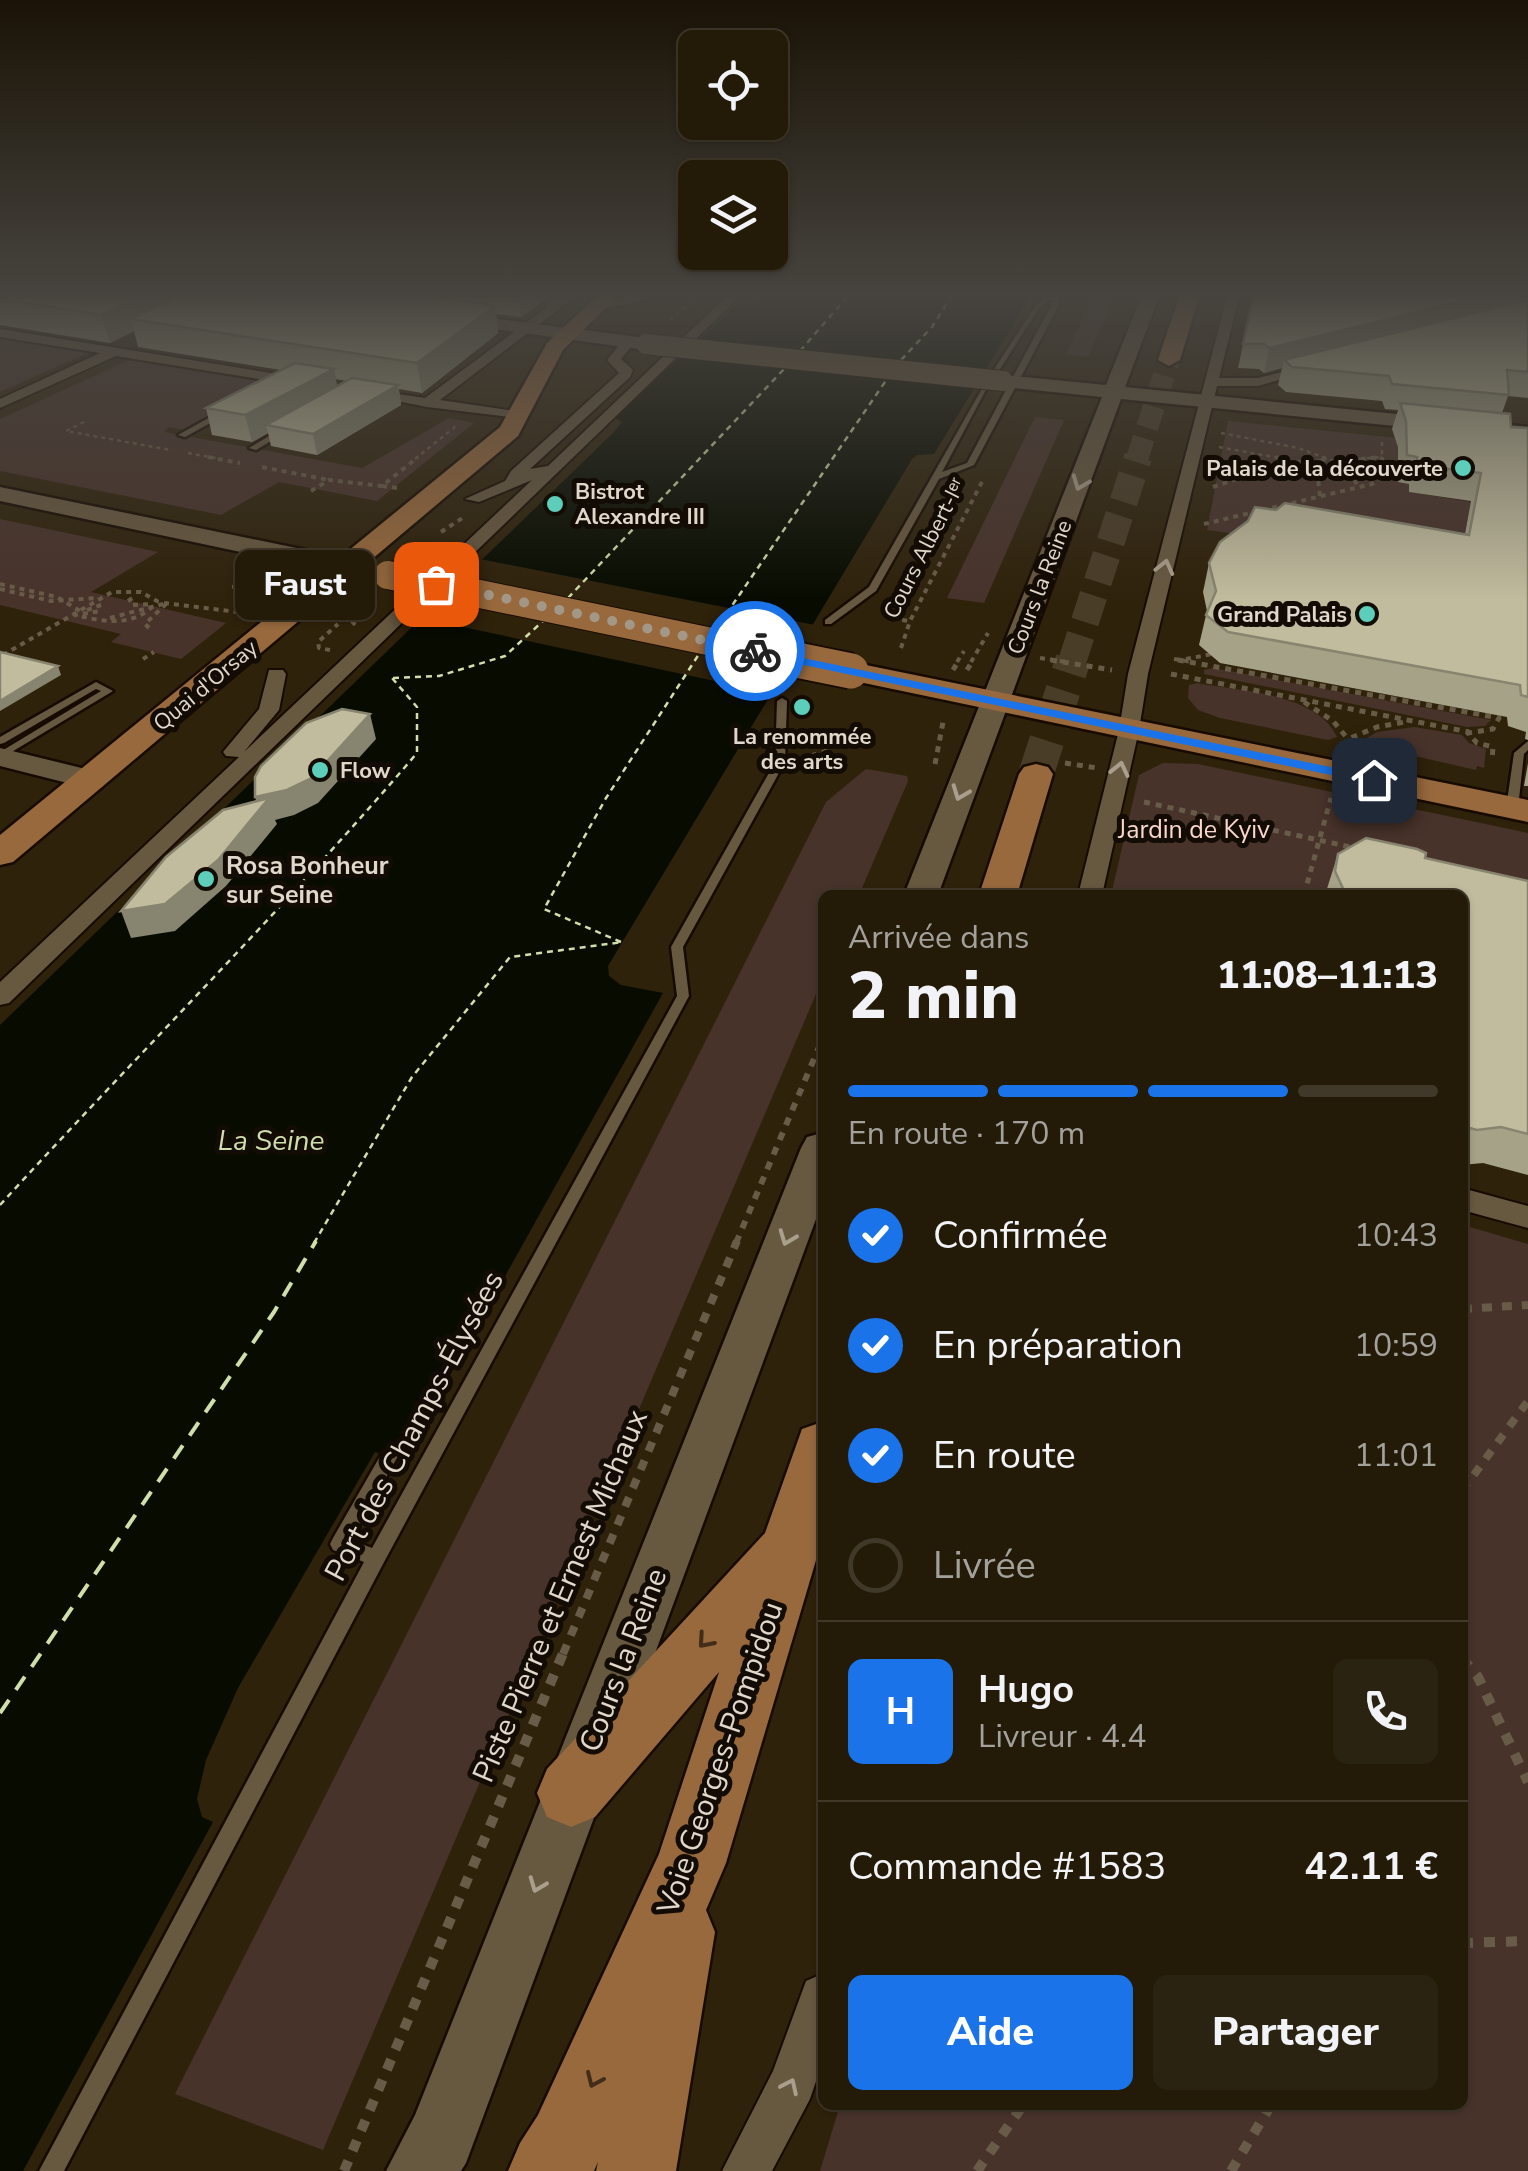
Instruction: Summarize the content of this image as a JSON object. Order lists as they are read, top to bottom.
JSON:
{
  "streets": {
    "main road": ["Quai d'Orsay", "Voie Georges-Pompidou"],
    "street": ["Cours la Reine"],
    "lane": ["Port des Champs-Élysées"],
    "path": ["Cours Albert-Iᵉʳ", "Piste Pierre et Ernest Michaux"]
  },
  "water": ["La Seine"],
  "parks": ["Jardin de Kyiv"],
  "places": [
    "Palais de la découverte",
    "Bistrot Alexandre III",
    "Faust",
    "Grand Palais",
    "La renommée des arts",
    "Flow",
    "Rosa Bonheur sur Seine"
  ],
  "page": {
    "bubble": "Faust",
    "heading": ["2 min", "Arrivée dans", "11:08–11:13"],
    "panel": [
      "Hugo",
      "Livreur · 4.4",
      "Commande #1583",
      "42.11 €"
    ],
    "bar": "En route · 170 m",
    "list": [
      ["Confirmée", "10:43"],
      ["En préparation", "10:59"],
      ["En route", "11:01"],
      "Livrée"
    ],
    "round": "H",
    "buttons": ["Aide", "Partager"]
  }
}
